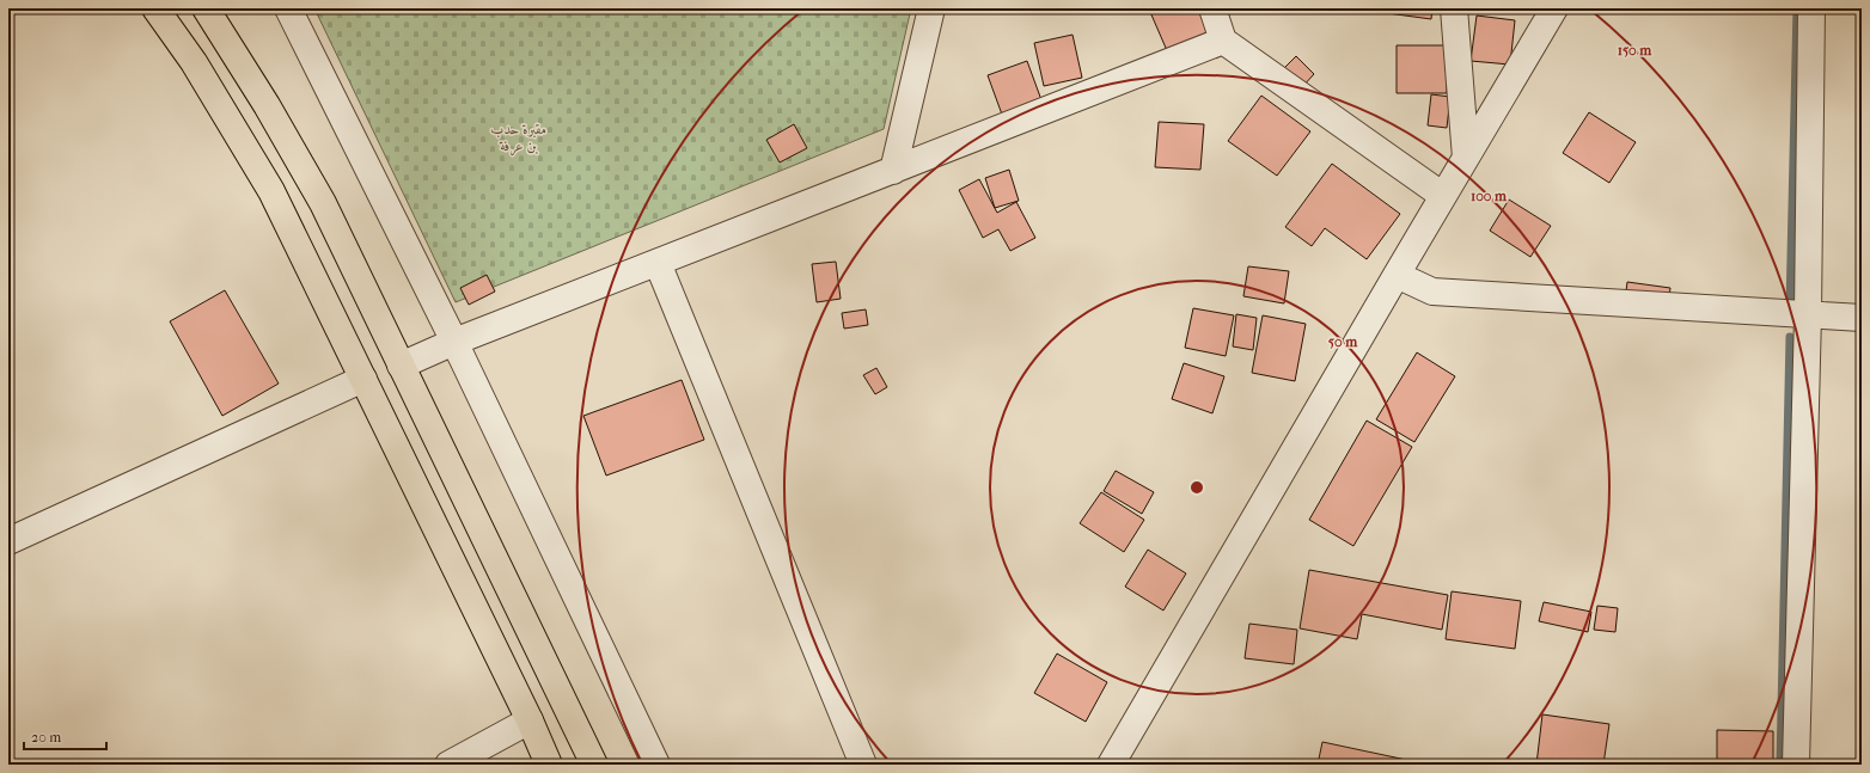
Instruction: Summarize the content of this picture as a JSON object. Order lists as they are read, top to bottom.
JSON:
{
  "parks": ["مقبرة حدب بن عرفة"],
  "scale_bar": "20 m",
  "rings": ["150 m", "100 m", "50 m"]
}
